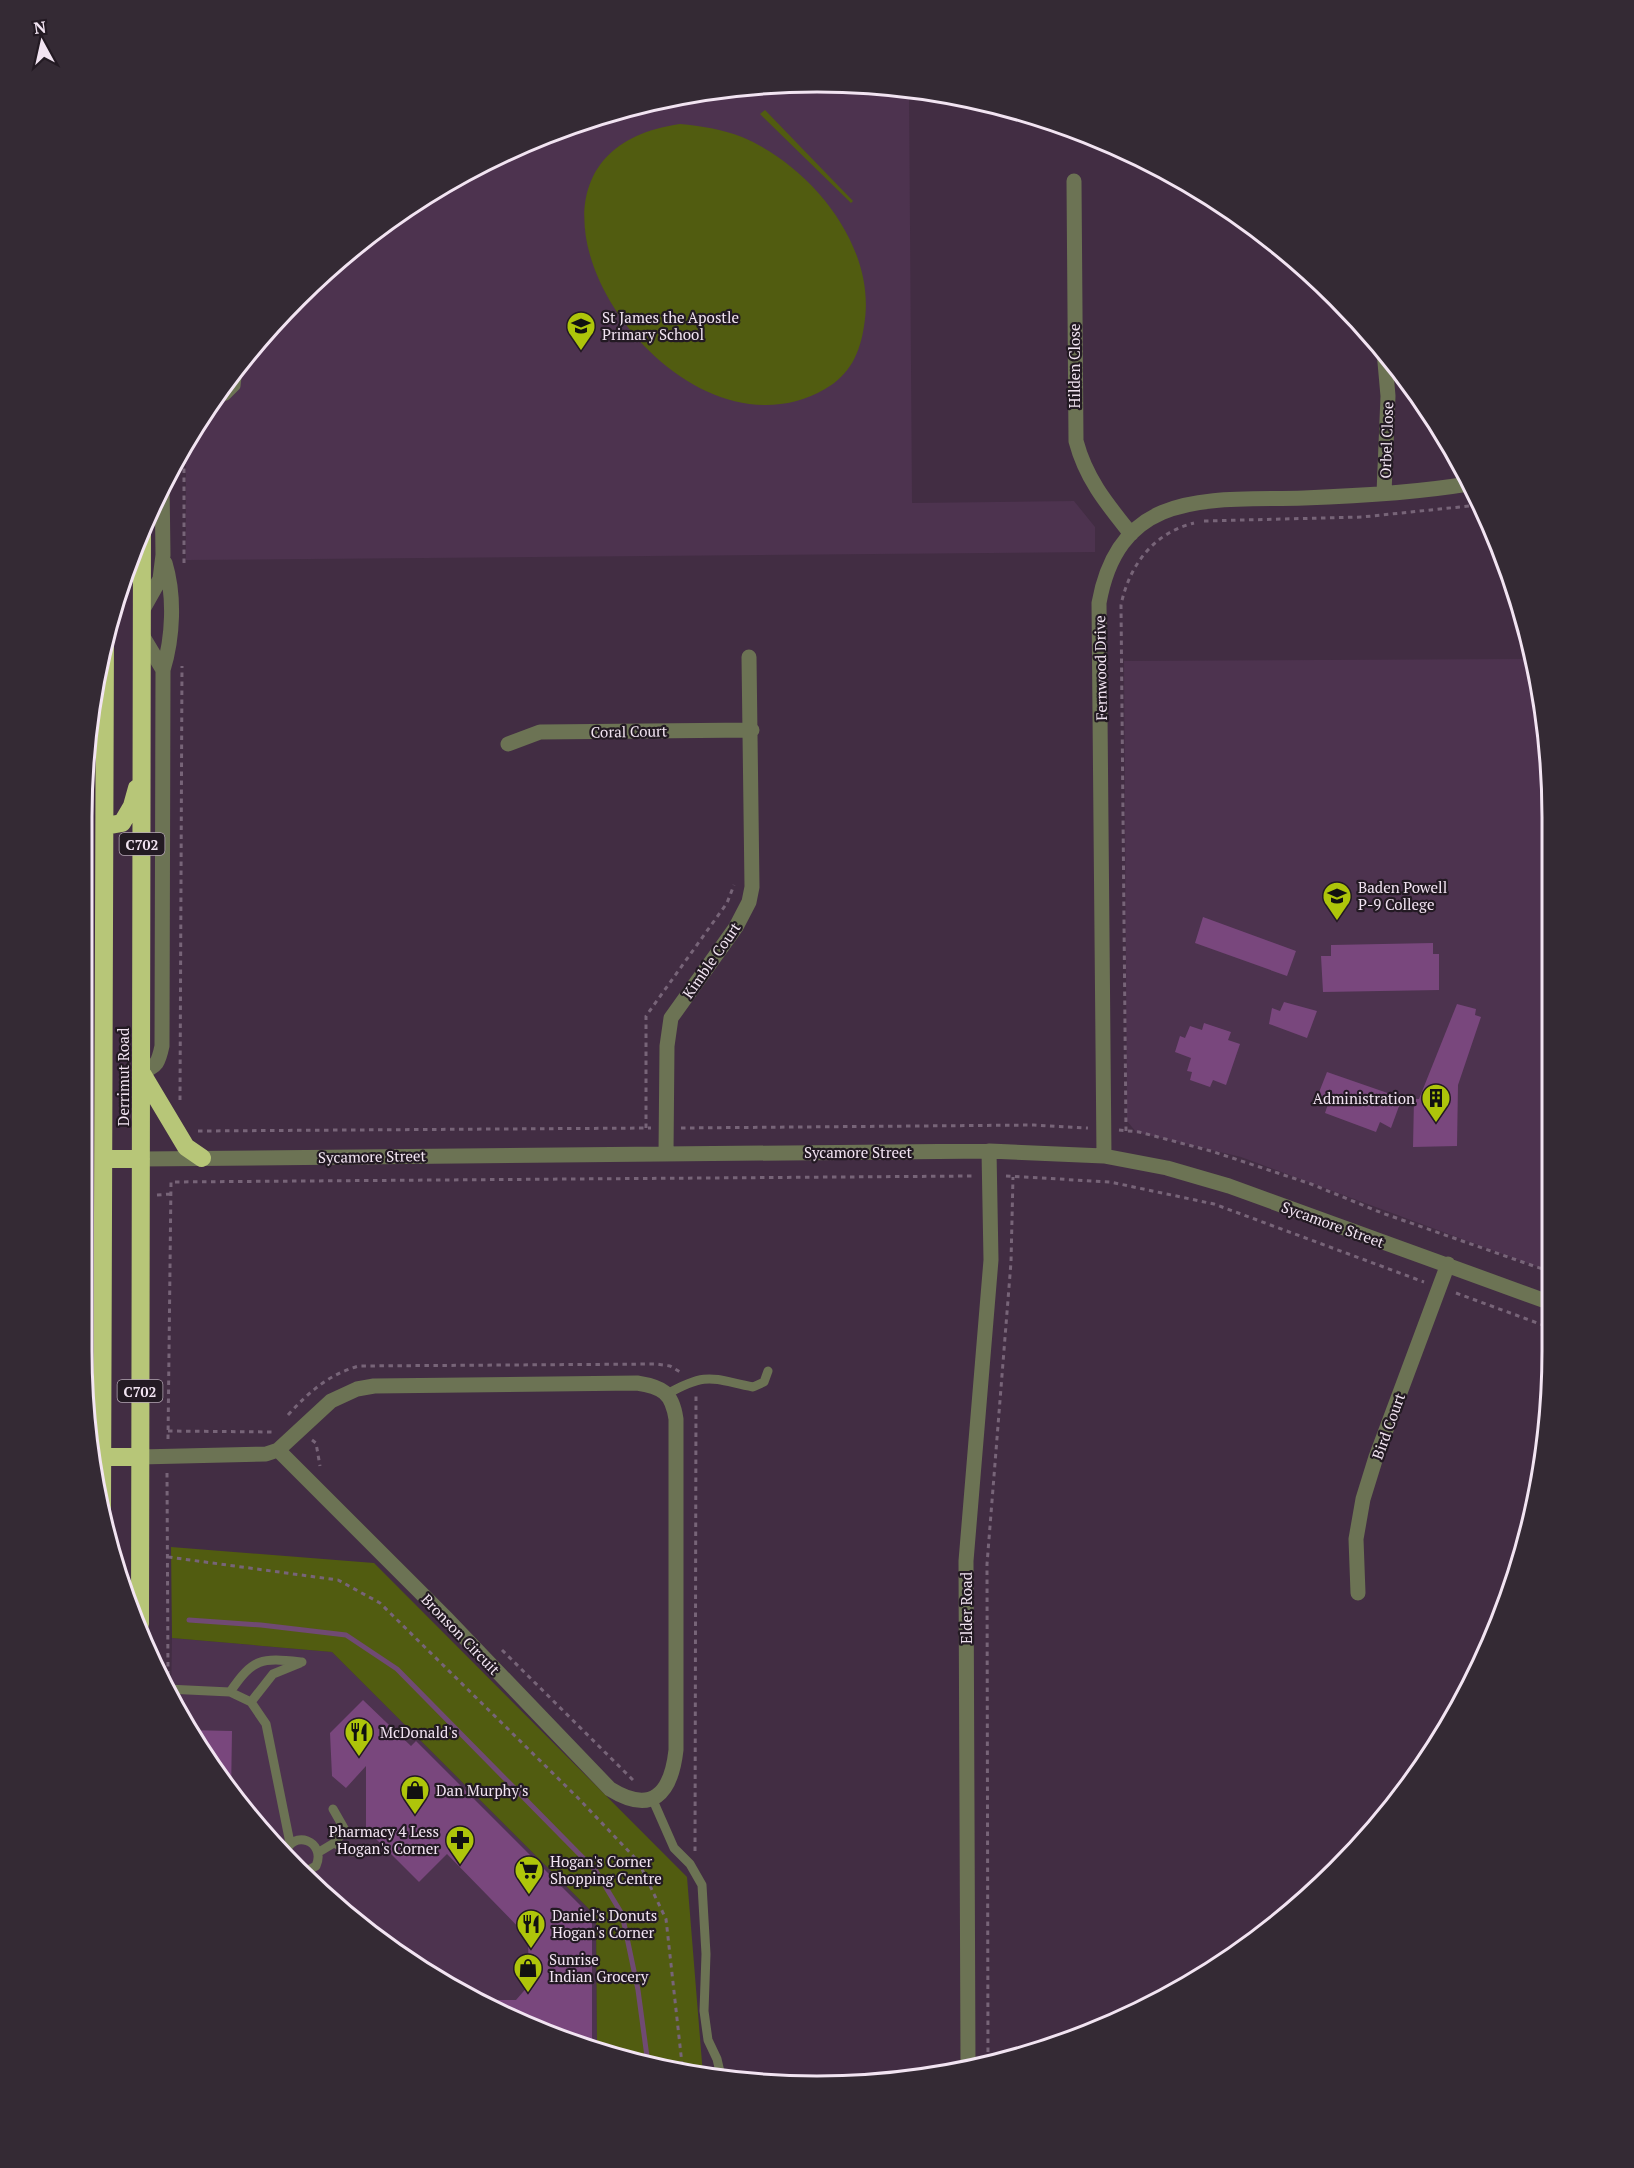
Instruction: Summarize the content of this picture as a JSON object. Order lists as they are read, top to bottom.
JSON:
{
  "streets": {
    "highway": ["C702", "Derrimut Road"],
    "street": [
      "Hilden Close",
      "Orbel Close",
      "Fernwood Drive",
      "Coral Court",
      "Kimble Court",
      "Sycamore Street",
      "Bird Court",
      "Elder Road",
      "Bronson Circuit"
    ]
  },
  "crossings": [
    ["Hilden Close", "Fernwood Drive"],
    ["Orbel Close", "Fernwood Drive"],
    ["Fernwood Drive", "Sycamore Street"],
    ["Coral Court", "Kimble Court"],
    ["Kimble Court", "Sycamore Street"],
    ["Derrimut Road", "Sycamore Street"],
    ["Sycamore Street", "Bird Court"],
    ["Sycamore Street", "Elder Road"]
  ],
  "places": {
    "school or university": ["St James the Apostle Primary School", "Baden Powell P-9 College"],
    "building": ["Administration"],
    "restaurant": ["McDonald's", "Daniel's Donuts Hogan's Corner"],
    "shop": ["Dan Murphy's", "Sunrise Indian Grocery"],
    "pharmacy": ["Pharmacy 4 Less Hogan's Corner"],
    "supermarket": ["Hogan's Corner Shopping Centre"]
  },
  "north": "top"
}
